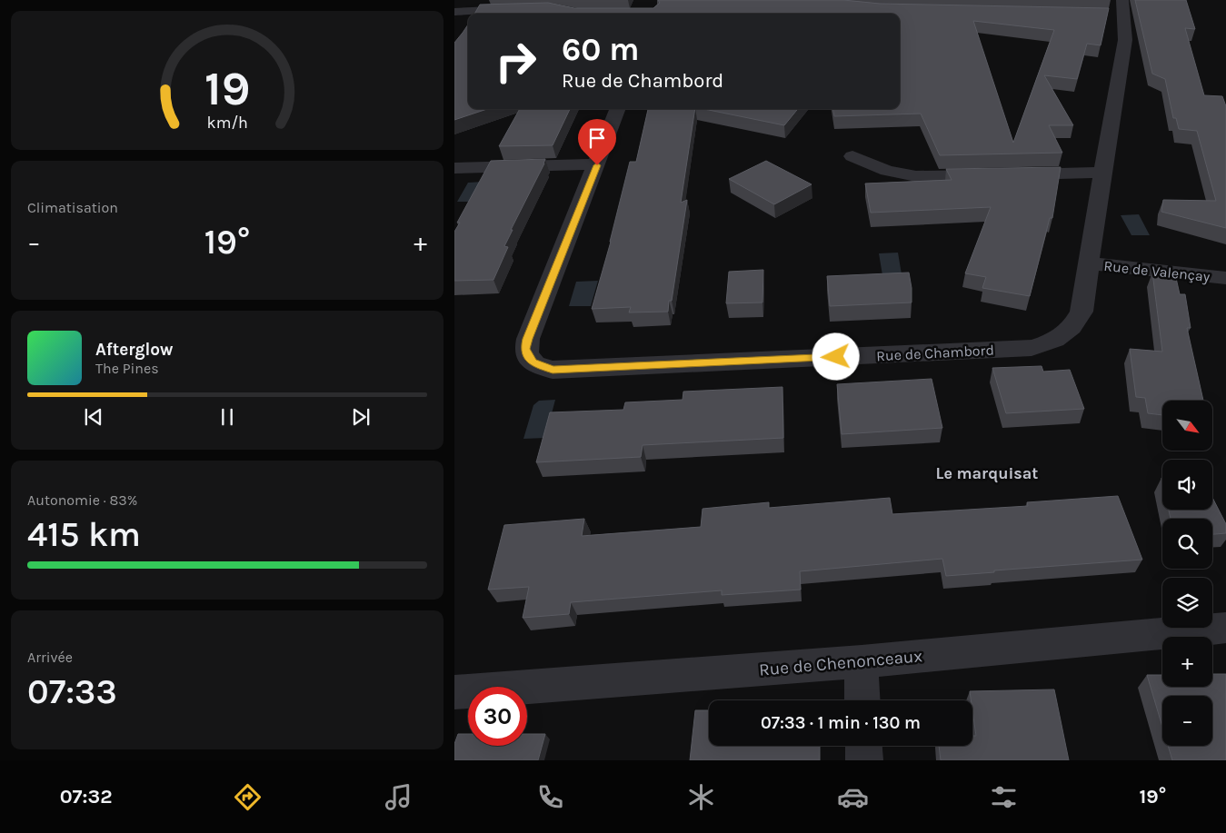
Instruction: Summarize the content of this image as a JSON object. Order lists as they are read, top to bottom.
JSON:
{
  "streets": {
    "street": ["Rue de Valençay", "Rue de Chambord", "Rue de Chenonceaux"]
  },
  "crossings": [
    ["Rue de Valençay", "Rue de Chambord"]
  ],
  "districts": ["Le marquisat"],
  "north": "bottom right",
  "page": {
    "turn": ["60 m", "Rue de Chambord"],
    "tile": [
      "Climatisation",
      ["Autonomie · 83%", "415 km"],
      ["Arrivée", "07:33"]
    ],
    "heat": ["−", "19°", "+"],
    "song": ["Afterglow", "The Pines"],
    "map_buttons": ["+", "−"],
    "limit": "30",
    "trip": "07:33 · 1 min · 130 m",
    "tabs": ["07:32", "19°"],
    "gauge": ["19", "km/h"]
  }
}
